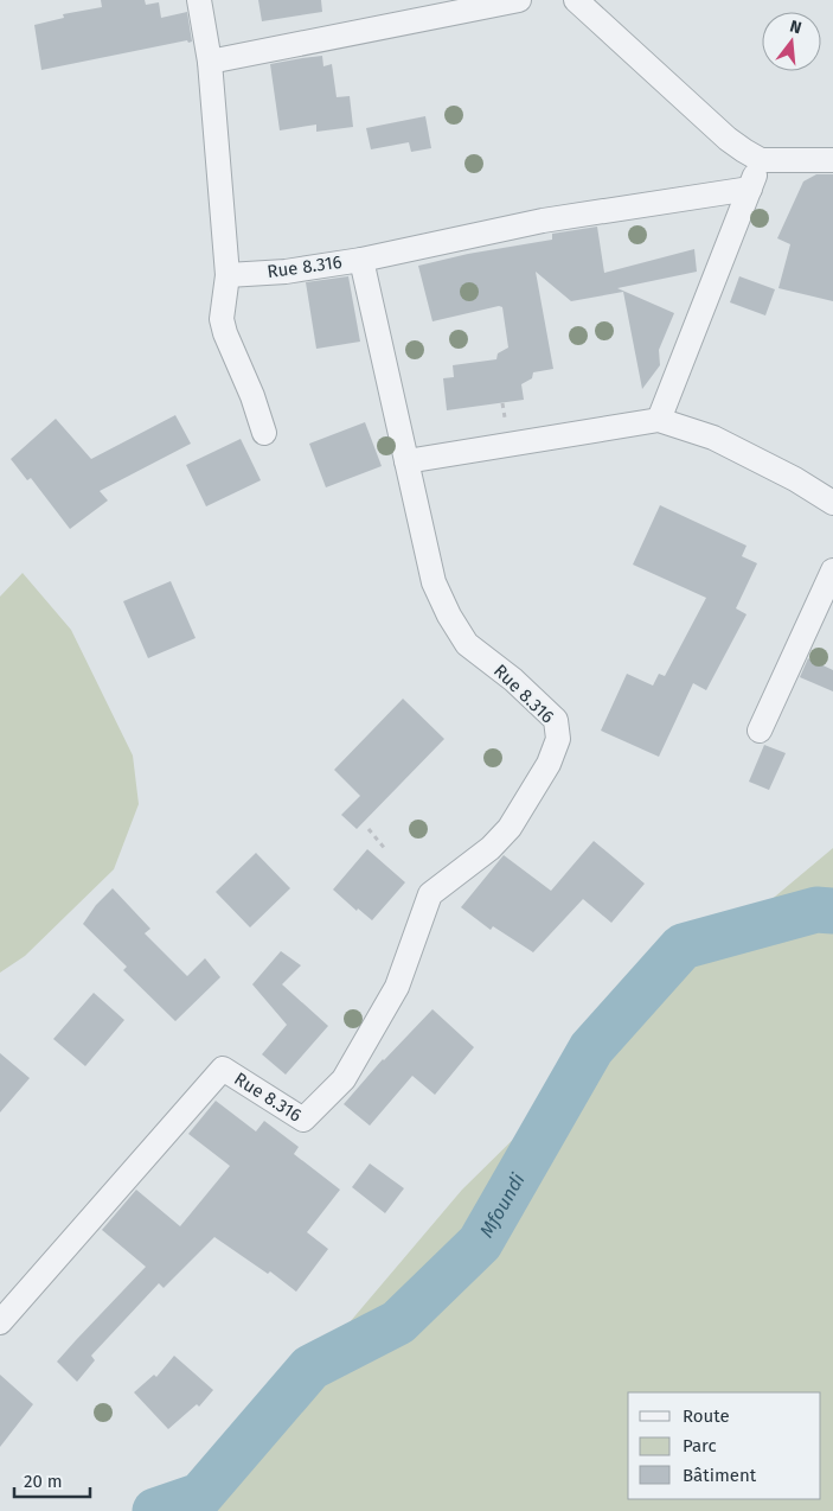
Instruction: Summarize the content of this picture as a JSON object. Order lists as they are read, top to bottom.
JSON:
{
  "streets": {
    "street": ["Rue 8.316"]
  },
  "water": ["Mfoundi"],
  "legend": ["Route", "Parc", "Bâtiment"],
  "scale_bar": "20 m",
  "north": "top"
}
